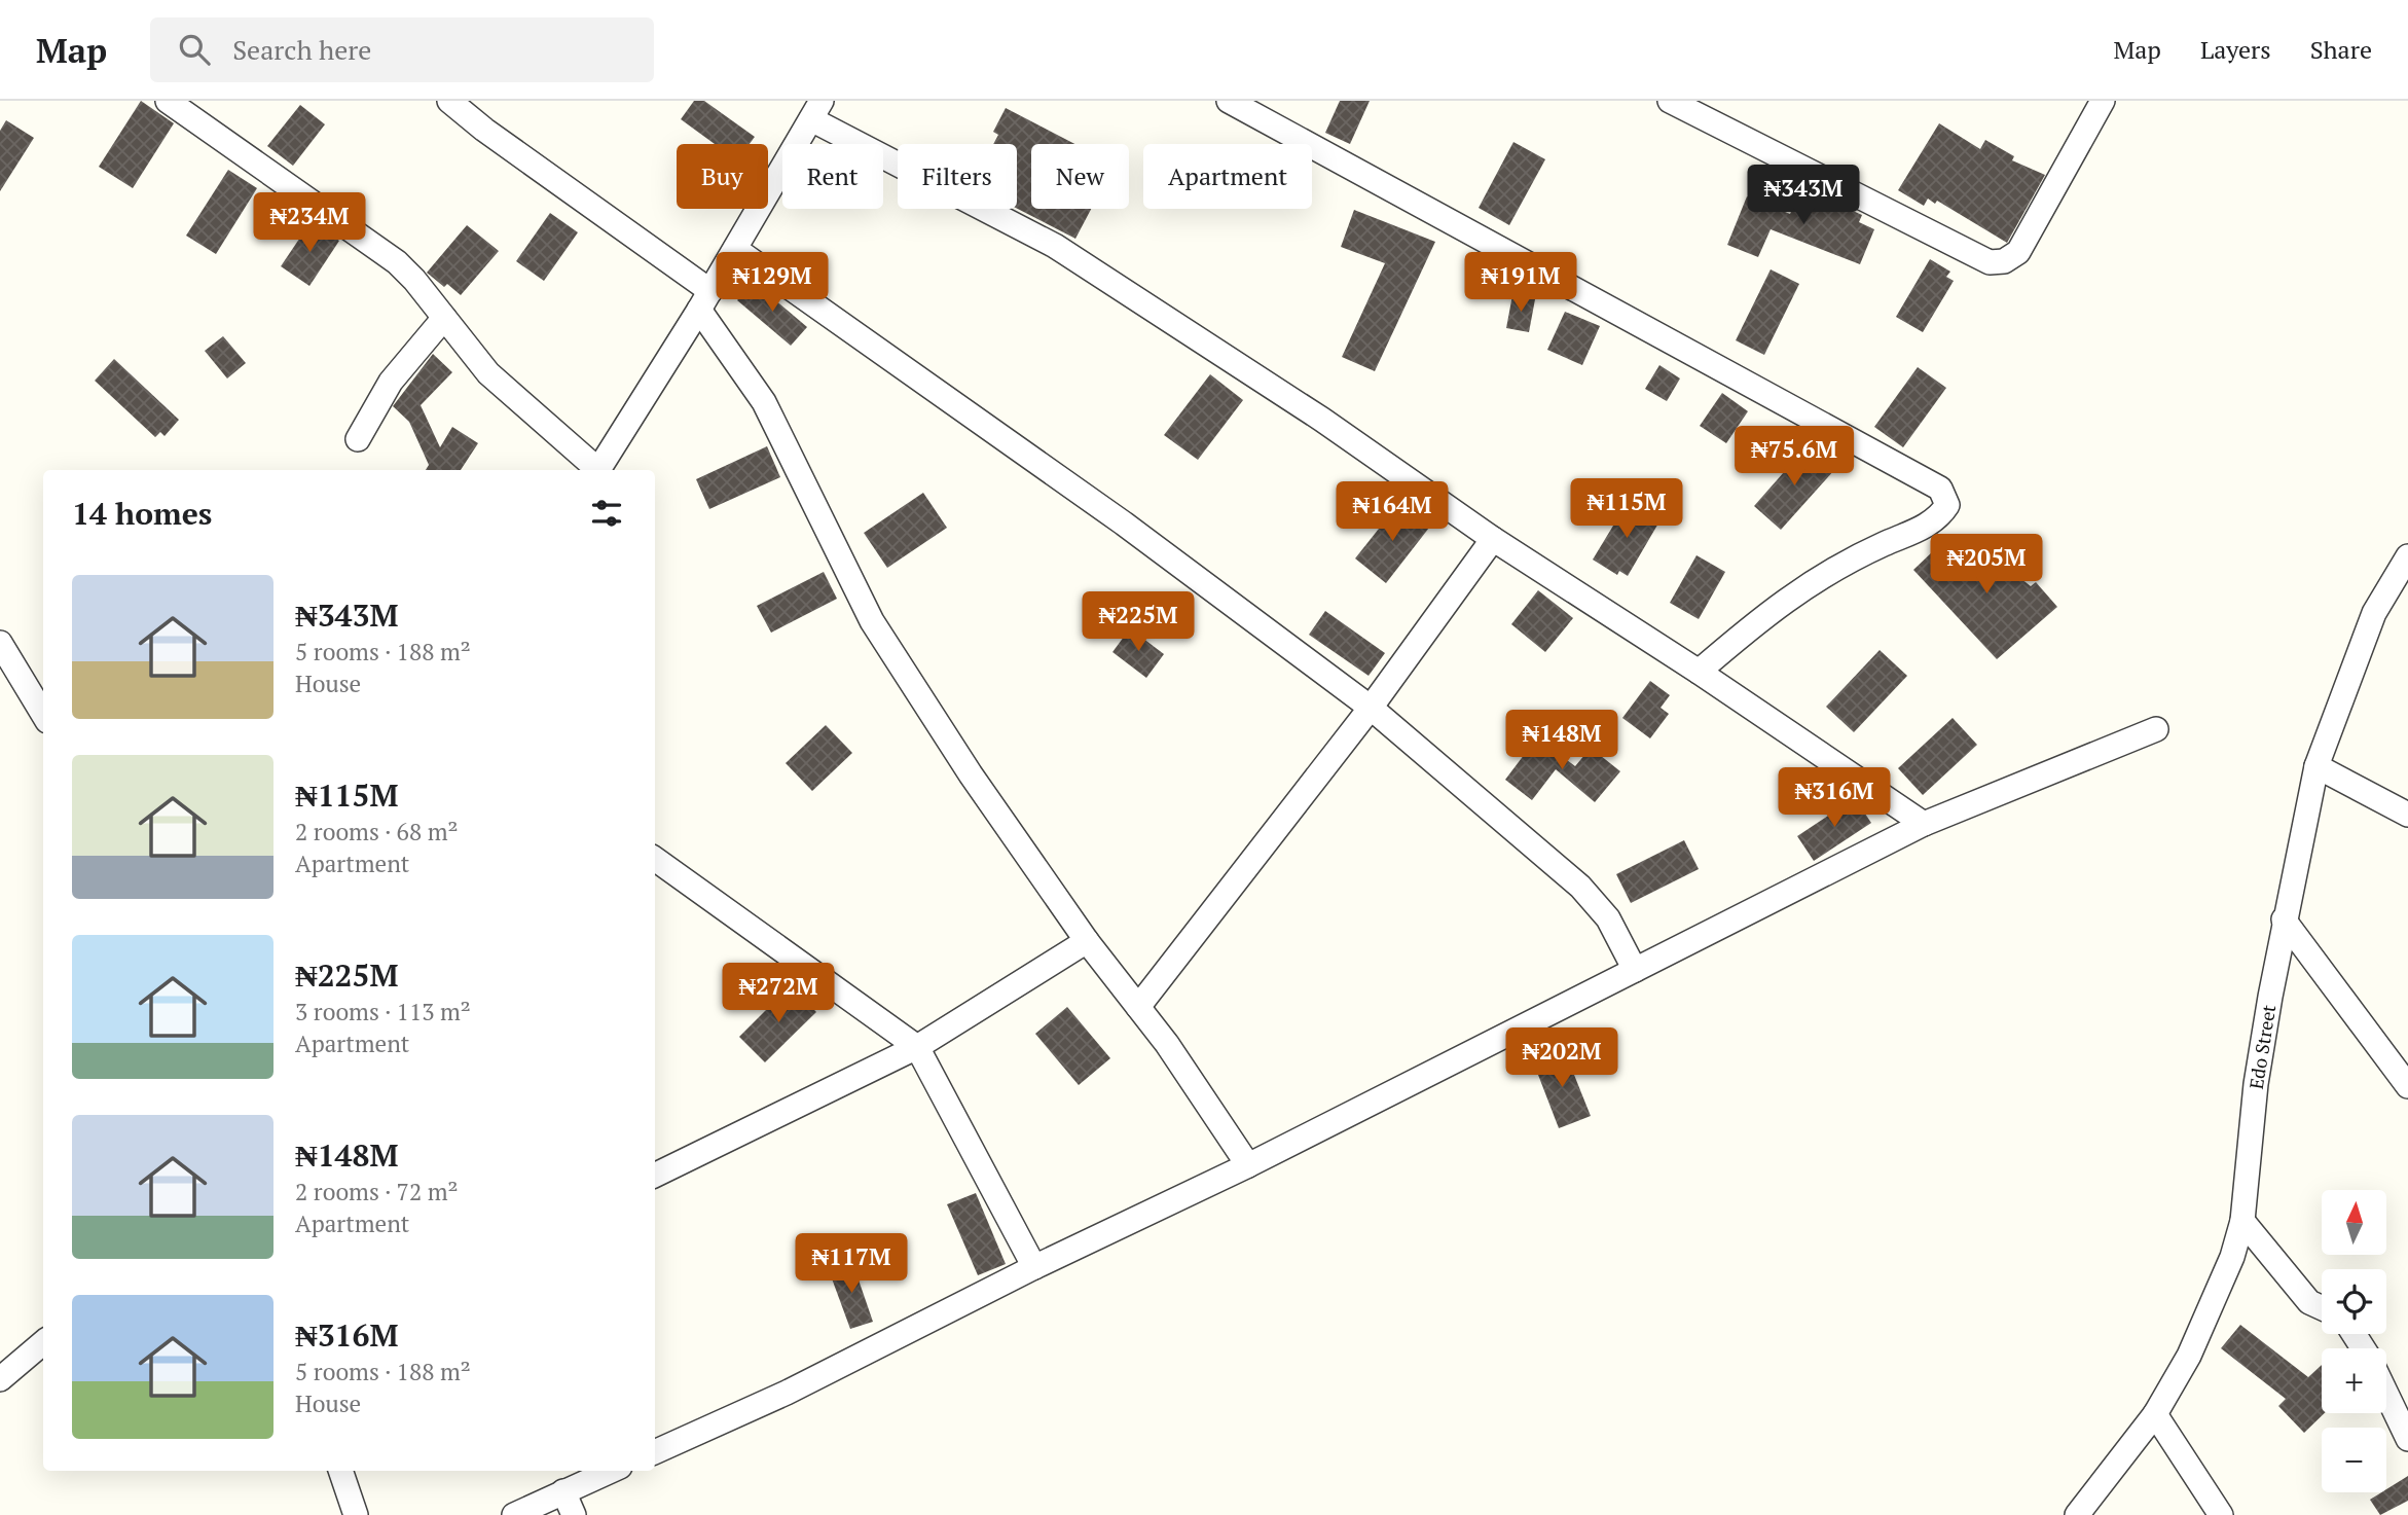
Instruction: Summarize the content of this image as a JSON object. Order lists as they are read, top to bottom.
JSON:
{
  "streets": {
    "street": ["Edo Street"]
  },
  "north": "top",
  "page": {
    "header": "Map",
    "search": "Search here",
    "nav": ["Map", "Layers", "Share"],
    "chip": [
      "Buy",
      "Rent",
      "Filters",
      "New",
      "Apartment"
    ],
    "price": [
      "₦343M",
      "₦234M",
      "₦129M",
      "₦191M",
      "₦75.6M",
      "₦115M",
      "₦164M",
      "₦205M",
      "₦225M",
      "₦148M",
      "₦316M",
      "₦272M",
      "₦202M",
      "₦117M"
    ],
    "heading": "14 homes",
    "list": [
      {
        "name": "₦343M",
        "note": "5 rooms · 188 m² · House"
      },
      {
        "name": "₦115M",
        "note": "2 rooms · 68 m² · Apartment"
      },
      {
        "name": "₦225M",
        "note": "3 rooms · 113 m² · Apartment"
      },
      {
        "name": "₦148M",
        "note": "2 rooms · 72 m² · Apartment"
      },
      {
        "name": "₦316M",
        "note": "5 rooms · 188 m² · House"
      }
    ],
    "map_buttons": ["+", "−"]
  }
}
